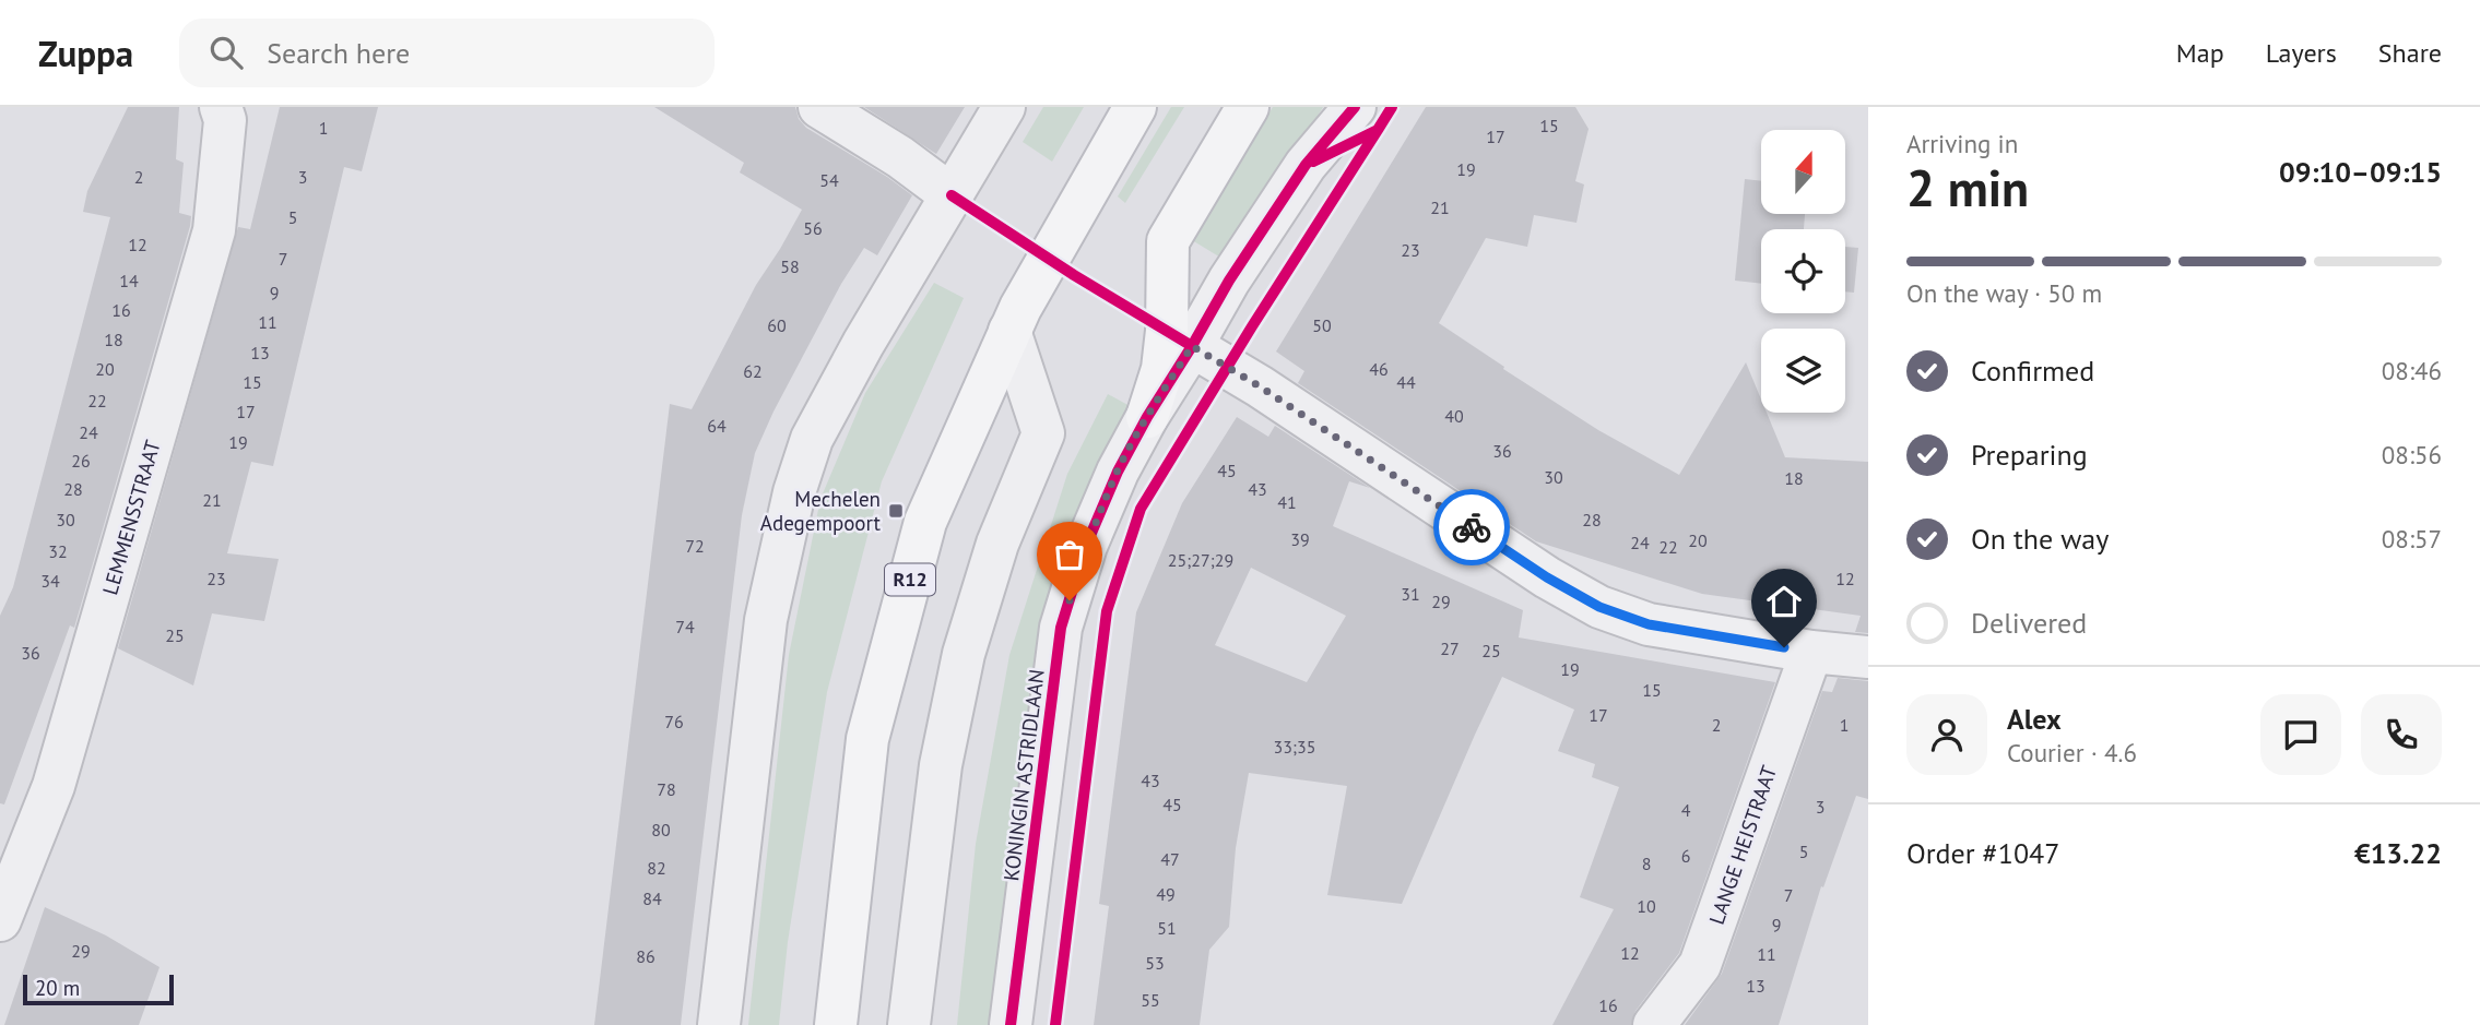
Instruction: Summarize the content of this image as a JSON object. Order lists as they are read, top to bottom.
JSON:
{
  "streets": {
    "main road": ["R12", "KONINGIN ASTRIDLAAN"],
    "street": ["LEMMENSSTRAAT", "LANGE HEISTRAAT"]
  },
  "places": {
    "transit": ["Mechelen Adegempoort"]
  },
  "house_numbers": [
    "15",
    "1",
    "17",
    "19",
    "2",
    "3",
    "54",
    "21",
    "5",
    "56",
    "12",
    "23",
    "7",
    "58",
    "14",
    "9",
    "16",
    "11",
    "60",
    "50",
    "18",
    "13",
    "20",
    "46",
    "62",
    "15",
    "44",
    "22",
    "17",
    "40",
    "64",
    "24",
    "19",
    "36",
    "26",
    "45",
    "30",
    "18",
    "28",
    "43",
    "21",
    "41",
    "30",
    "28",
    "39",
    "20",
    "24",
    "72",
    "22",
    "32",
    "25;27;29",
    "23",
    "12",
    "34",
    "31",
    "29",
    "74",
    "25",
    "27",
    "25",
    "36",
    "19",
    "15",
    "17",
    "76",
    "2",
    "1",
    "33;35",
    "43",
    "78",
    "45",
    "3",
    "4",
    "80",
    "5",
    "6",
    "47",
    "8",
    "82",
    "49",
    "7",
    "84",
    "10",
    "9",
    "51",
    "29",
    "12",
    "11",
    "86",
    "53",
    "13",
    "55",
    "16"
  ],
  "scale_bar": "20 m",
  "north": "top",
  "page": {
    "header": "Zuppa",
    "search": "Search here",
    "nav": ["Map", "Layers", "Share"],
    "heading": ["2 min", "Arriving in", "09:10–09:15"],
    "panel": [
      "Alex",
      "Courier · 4.6",
      "Order #1047",
      "€13.22"
    ],
    "bar": "On the way · 50 m",
    "list": [
      ["Confirmed", "08:46"],
      ["Preparing", "08:56"],
      ["On the way", "08:57"],
      "Delivered"
    ],
    "scale": "20 m"
  }
}
